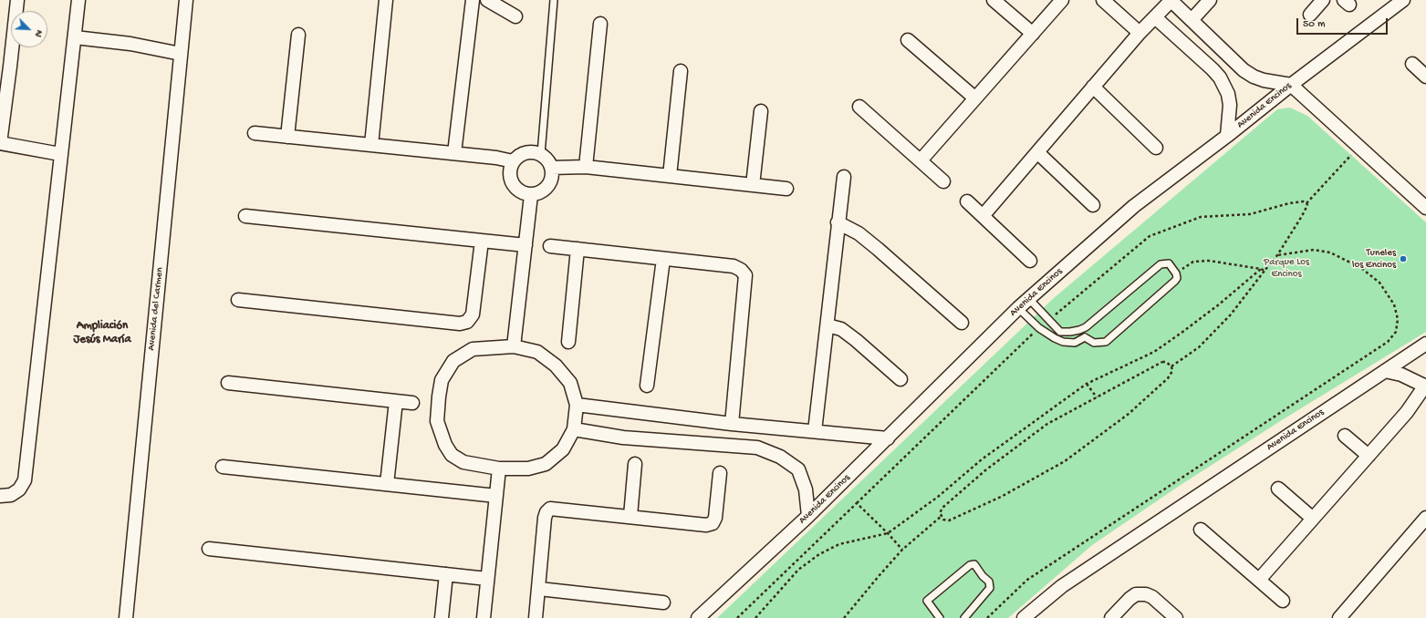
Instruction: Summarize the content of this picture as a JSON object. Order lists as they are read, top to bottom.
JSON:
{
  "streets": {
    "street": ["Avenida Encinos", "Avenida del Carmen"]
  },
  "districts": ["Ampliación Jesús María"],
  "parks": ["Parque Los Encinos"],
  "places": ["Tuneles los Encinos"],
  "scale_bar": "50 m",
  "north": "bottom right"
}
